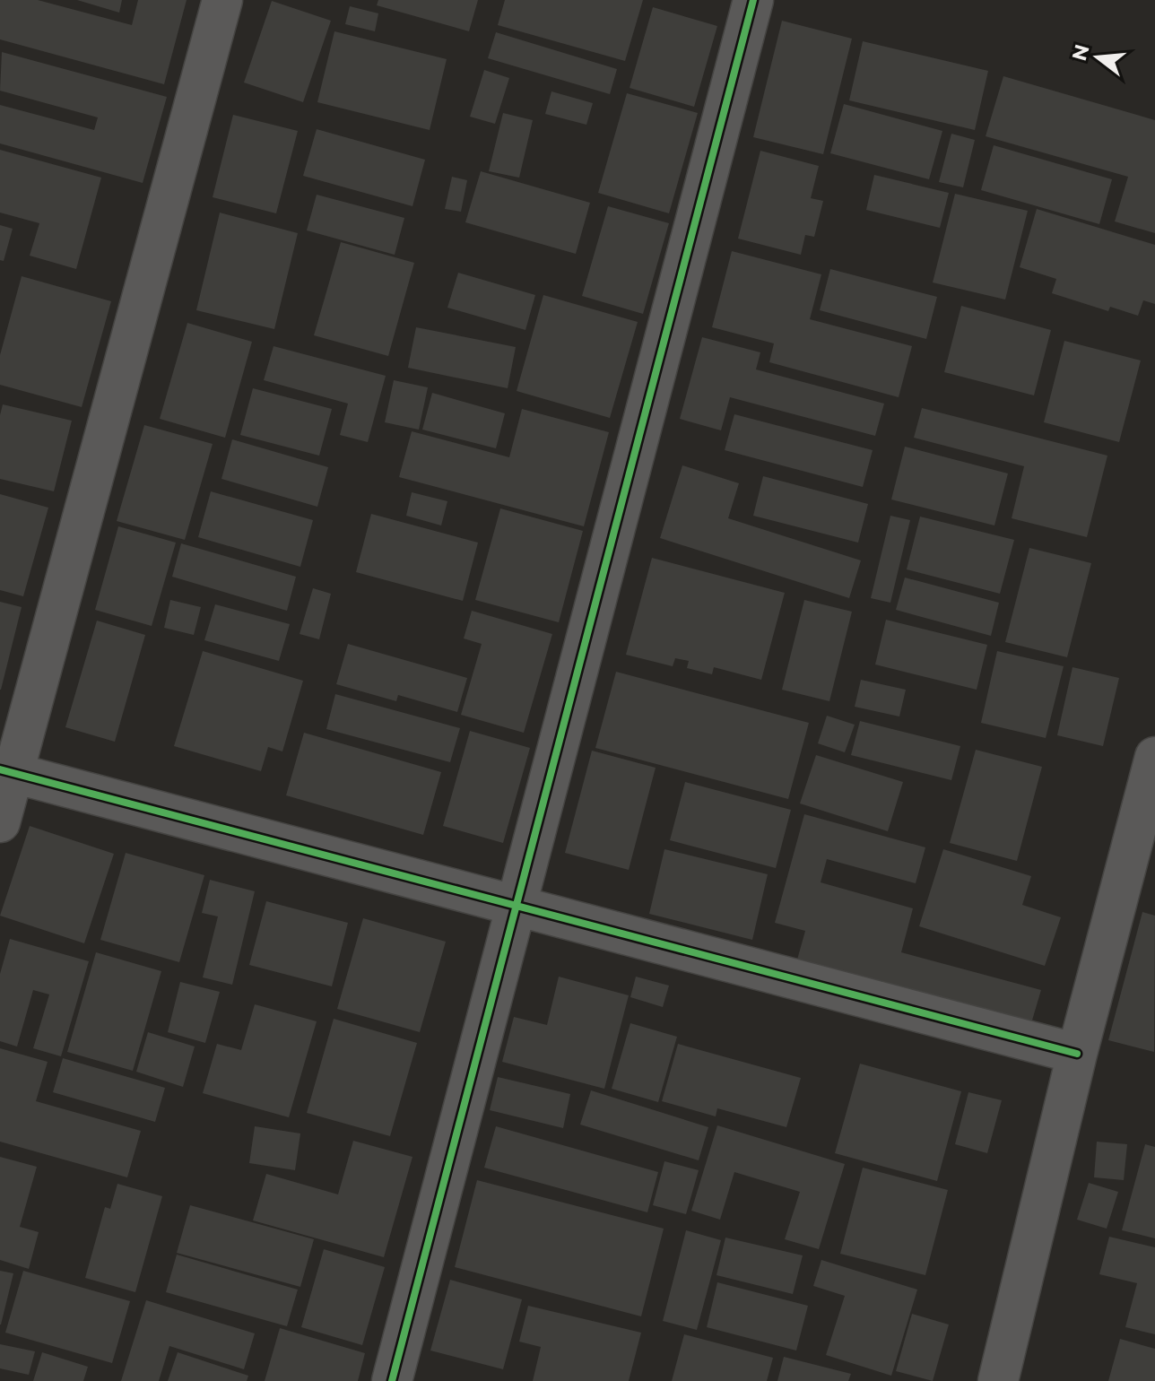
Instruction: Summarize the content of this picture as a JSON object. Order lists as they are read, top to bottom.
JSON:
{
  "north": "left"
}
